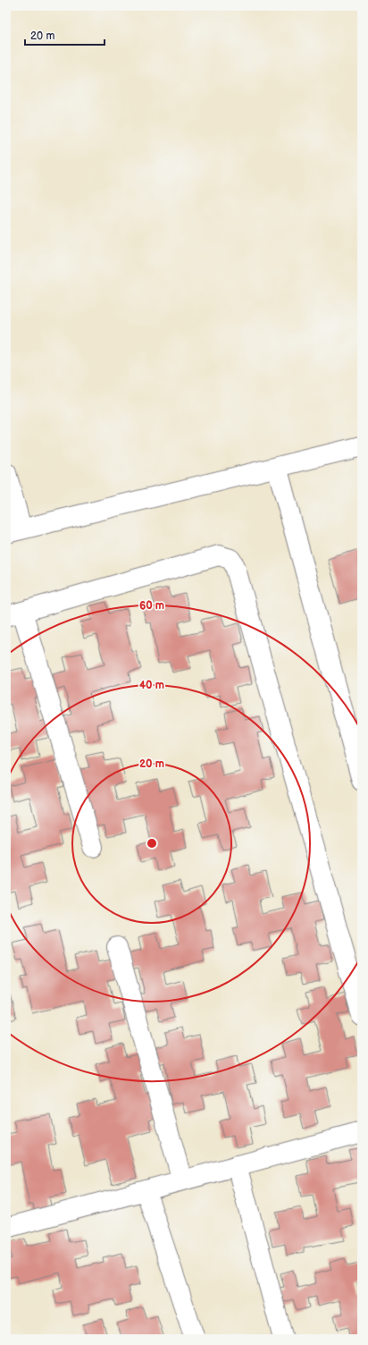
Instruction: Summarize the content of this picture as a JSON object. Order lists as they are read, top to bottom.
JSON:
{
  "scale_bar": "20 m",
  "rings": ["60 m", "40 m", "20 m"]
}
